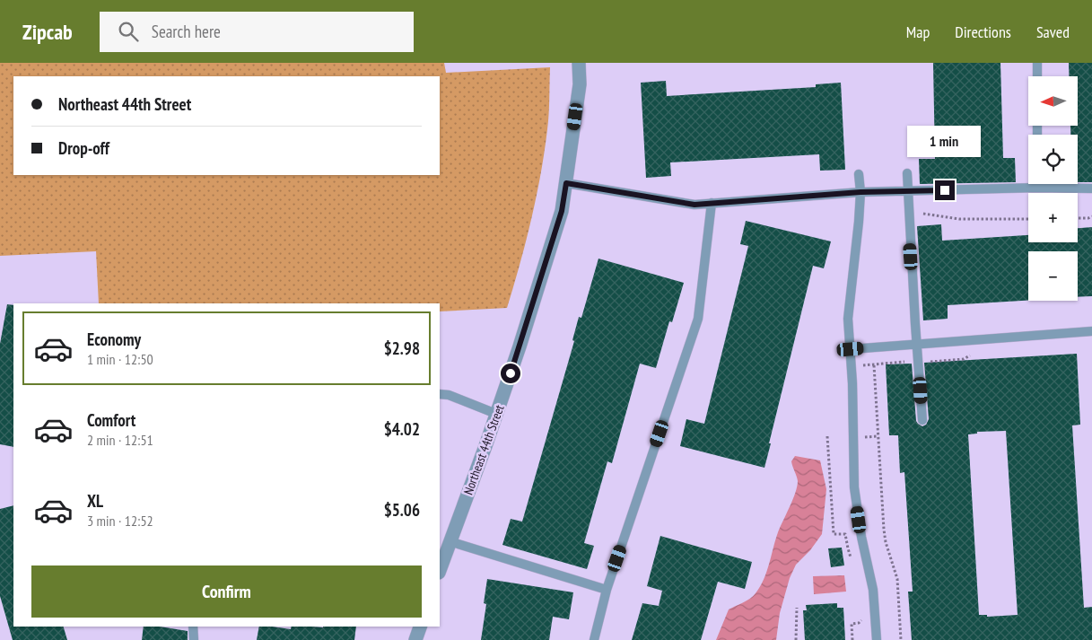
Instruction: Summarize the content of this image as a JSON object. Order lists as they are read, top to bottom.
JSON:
{
  "streets": {
    "street": ["Northeast 44th Street"]
  },
  "north": "left",
  "page": {
    "header": "Zipcab",
    "search": "Search here",
    "nav": ["Map", "Directions", "Saved"],
    "map_buttons": ["+", "−"],
    "banner": ["Northeast 44th Street", "Drop-off"],
    "bubble": "1 min",
    "list": [
      {
        "name": "Economy",
        "note": "1 min · 12:50",
        "value": "$2.98"
      },
      {
        "name": "Comfort",
        "note": "2 min · 12:51",
        "value": "$4.02"
      },
      {
        "name": "XL",
        "note": "3 min · 12:52",
        "value": "$5.06"
      }
    ],
    "buttons": "Confirm"
  }
}
